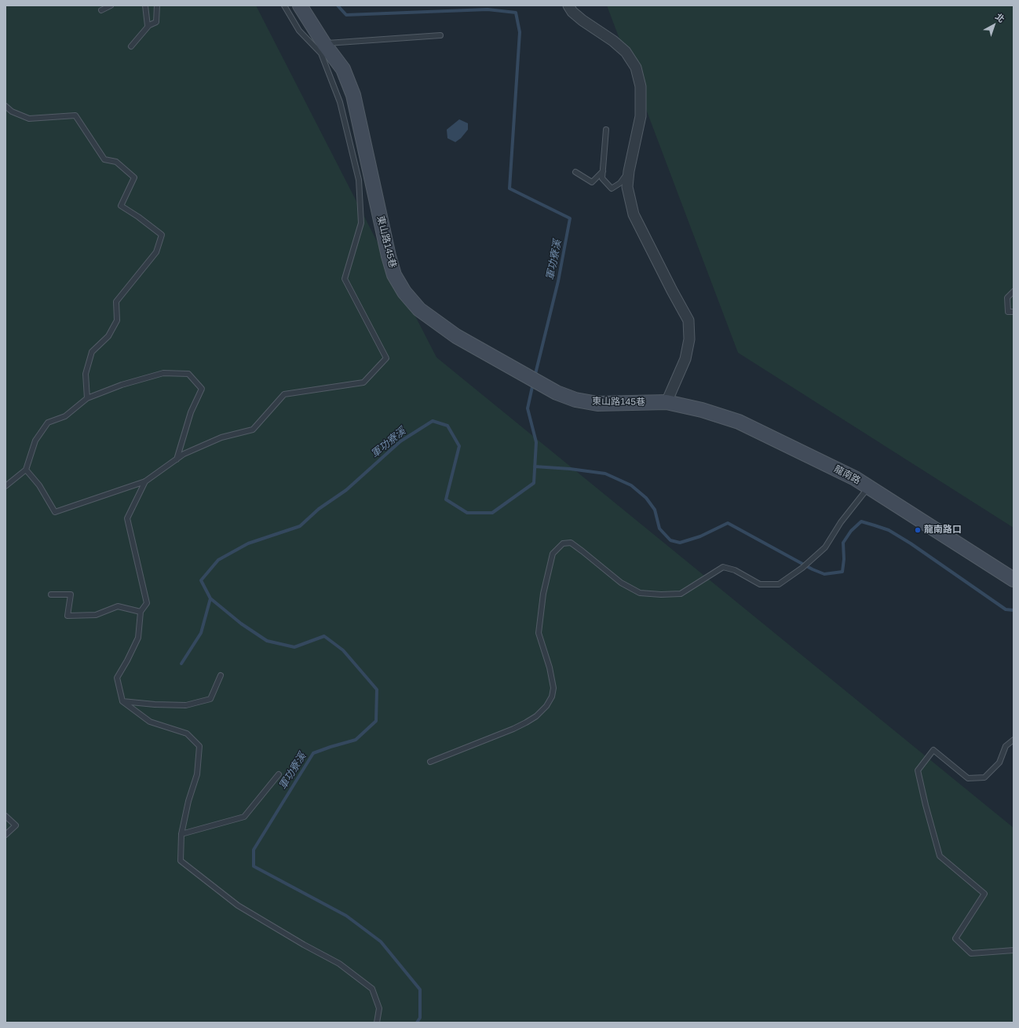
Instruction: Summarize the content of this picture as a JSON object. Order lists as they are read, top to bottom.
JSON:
{
  "streets": {
    "street": ["東山路145巷", "龍南路"]
  },
  "crossings": [
    ["東山路145巷", "龍南路"]
  ],
  "water": ["軍功寮溪"],
  "places": ["龍南路口"],
  "north": "top right"
}
